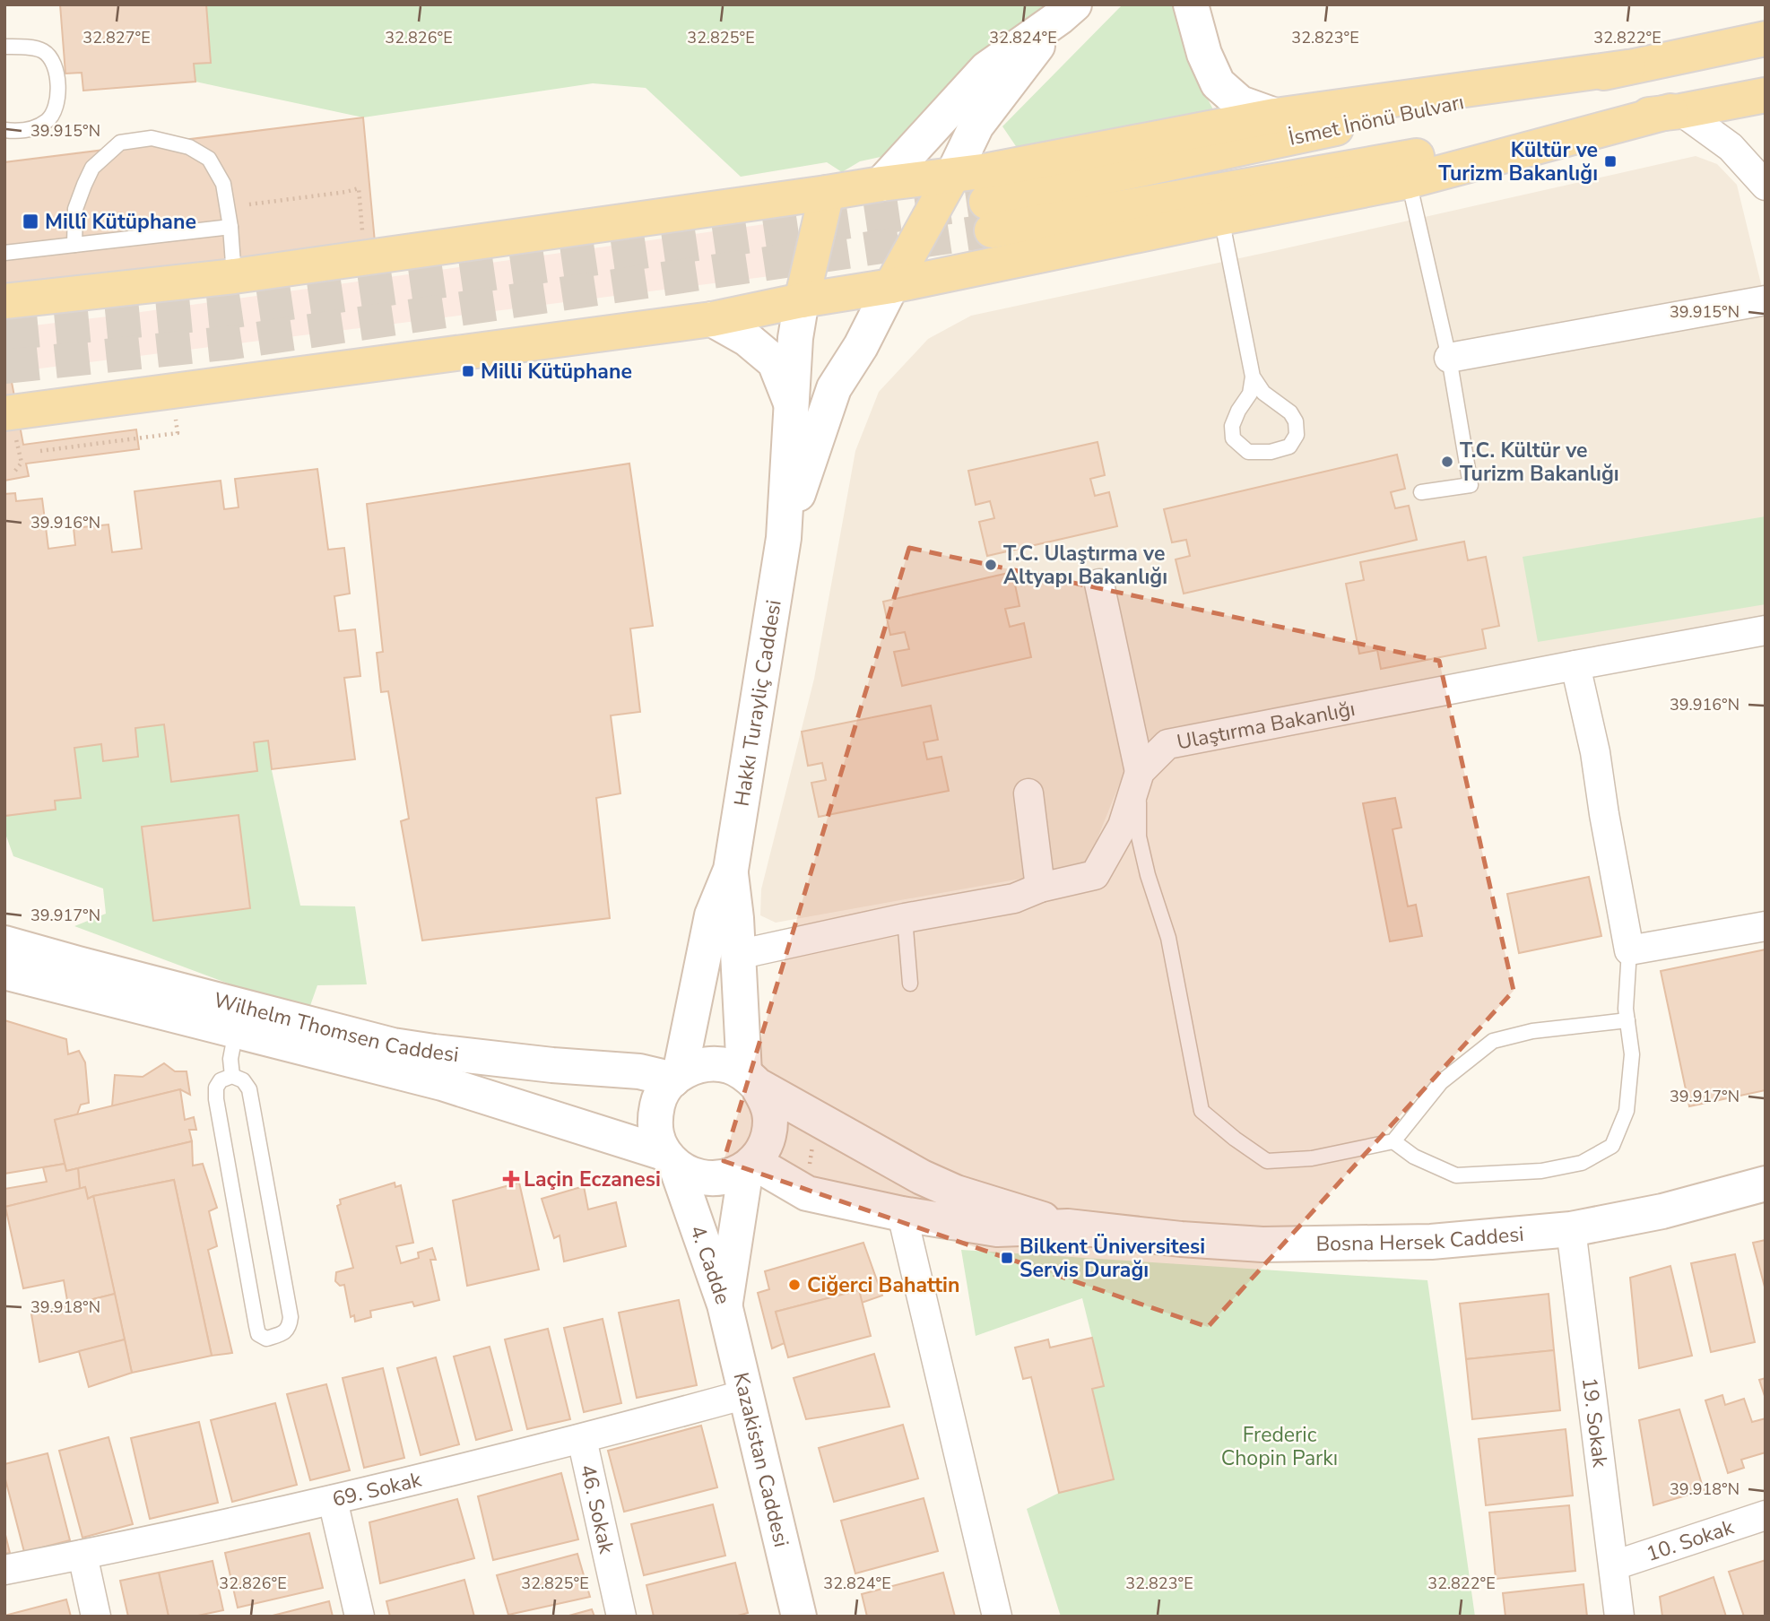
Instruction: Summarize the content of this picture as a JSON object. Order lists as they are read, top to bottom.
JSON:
{
  "streets": {
    "main road": [
      "İsmet İnönü Bulvarı",
      "Hakkı Turayliç Caddesi",
      "Wilhelm Thomsen Caddesi",
      "Bosna Hersek Caddesi",
      "4. Cadde",
      "Kazakistan Caddesi"
    ],
    "street": [
      "Ulaştırma Bakanlığı",
      "19. Sokak",
      "69. Sokak",
      "46. Sokak",
      "10. Sokak"
    ]
  },
  "crossings": [
    ["Hakkı Turayliç Caddesi", "Ulaştırma Bakanlığı"],
    ["Hakkı Turayliç Caddesi", "Wilhelm Thomsen Caddesi"],
    ["Hakkı Turayliç Caddesi", "4. Cadde"],
    ["Wilhelm Thomsen Caddesi", "4. Cadde"],
    ["Bosna Hersek Caddesi", "19. Sokak"],
    ["4. Cadde", "Kazakistan Caddesi"],
    ["19. Sokak", "10. Sokak"],
    ["Kazakistan Caddesi", "69. Sokak"],
    ["69. Sokak", "46. Sokak"]
  ],
  "parks": ["Frederic Chopin Parkı"],
  "places": {
    "transit": [
      "Kültür ve Turizm Bakanlığı",
      "Millî Kütüphane",
      "Milli Kütüphane",
      "Bilkent Üniversitesi Servis Durağı"
    ],
    "other": ["T.C. Kültür ve Turizm Bakanlığı", "T.C. Ulaştırma ve Altyapı Bakanlığı", "Ciğerci Bahattin"],
    "health": ["Laçin Eczanesi"]
  },
  "coordinates": [
    "32.827°E",
    "32.826°E",
    "32.825°E",
    "32.824°E",
    "32.823°E",
    "32.822°E",
    "39.915°N",
    "39.916°N",
    "39.917°N",
    "39.918°N"
  ]
}
